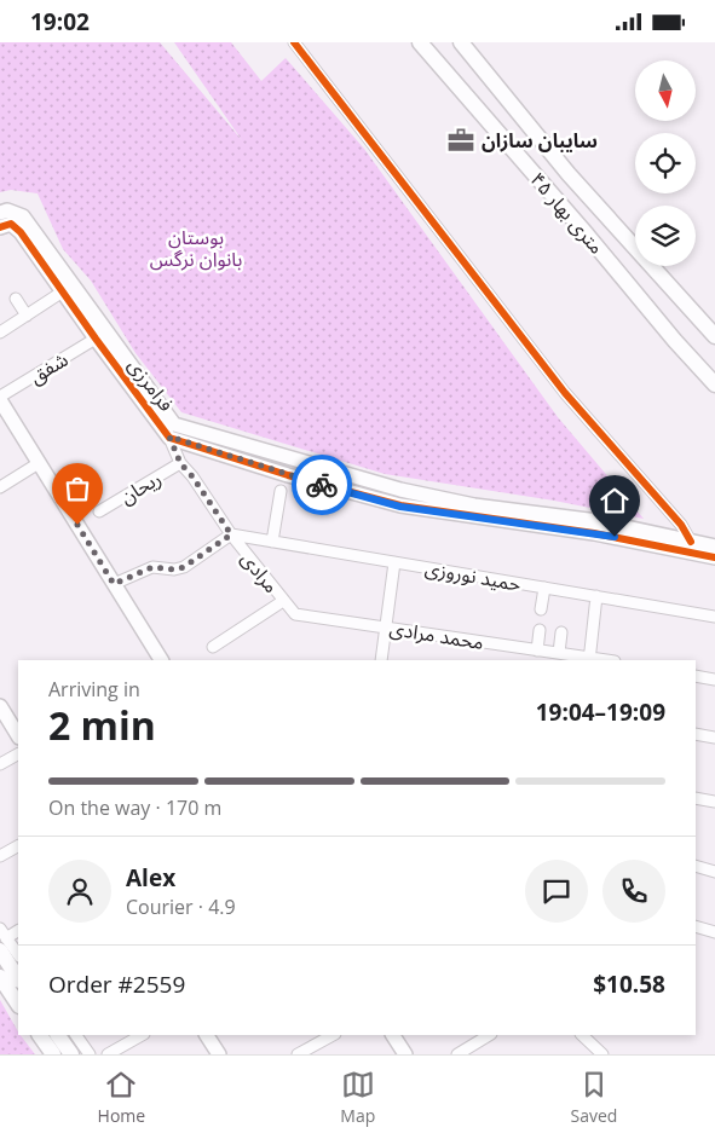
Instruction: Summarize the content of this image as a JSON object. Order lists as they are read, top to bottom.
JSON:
{
  "streets": {
    "main road": ["۴۵ متری بهار"],
    "street": [
      "شفق",
      "فرامرزی",
      "ریحان",
      "مرادی",
      "حمید نوروزی",
      "محمد مرادی"
    ]
  },
  "crossings": [
    ["شفق", "فرامرزی"],
    ["فرامرزی", "مرادی"],
    ["ریحان", "مرادی"],
    ["مرادی", "حمید نوروزی"],
    ["مرادی", "محمد مرادی"]
  ],
  "parks": ["بوستان بانوان نرگس"],
  "places": {
    "office": ["سایبان سازان"]
  },
  "north": "bottom",
  "page": {
    "status": "19:02",
    "heading": ["2 min", "Arriving in", "19:04–19:09"],
    "panel": [
      "Alex",
      "Courier · 4.9",
      "Order #2559",
      "$10.58"
    ],
    "bar": "On the way · 170 m",
    "tabs": ["Home", "Map", "Saved"]
  }
}
